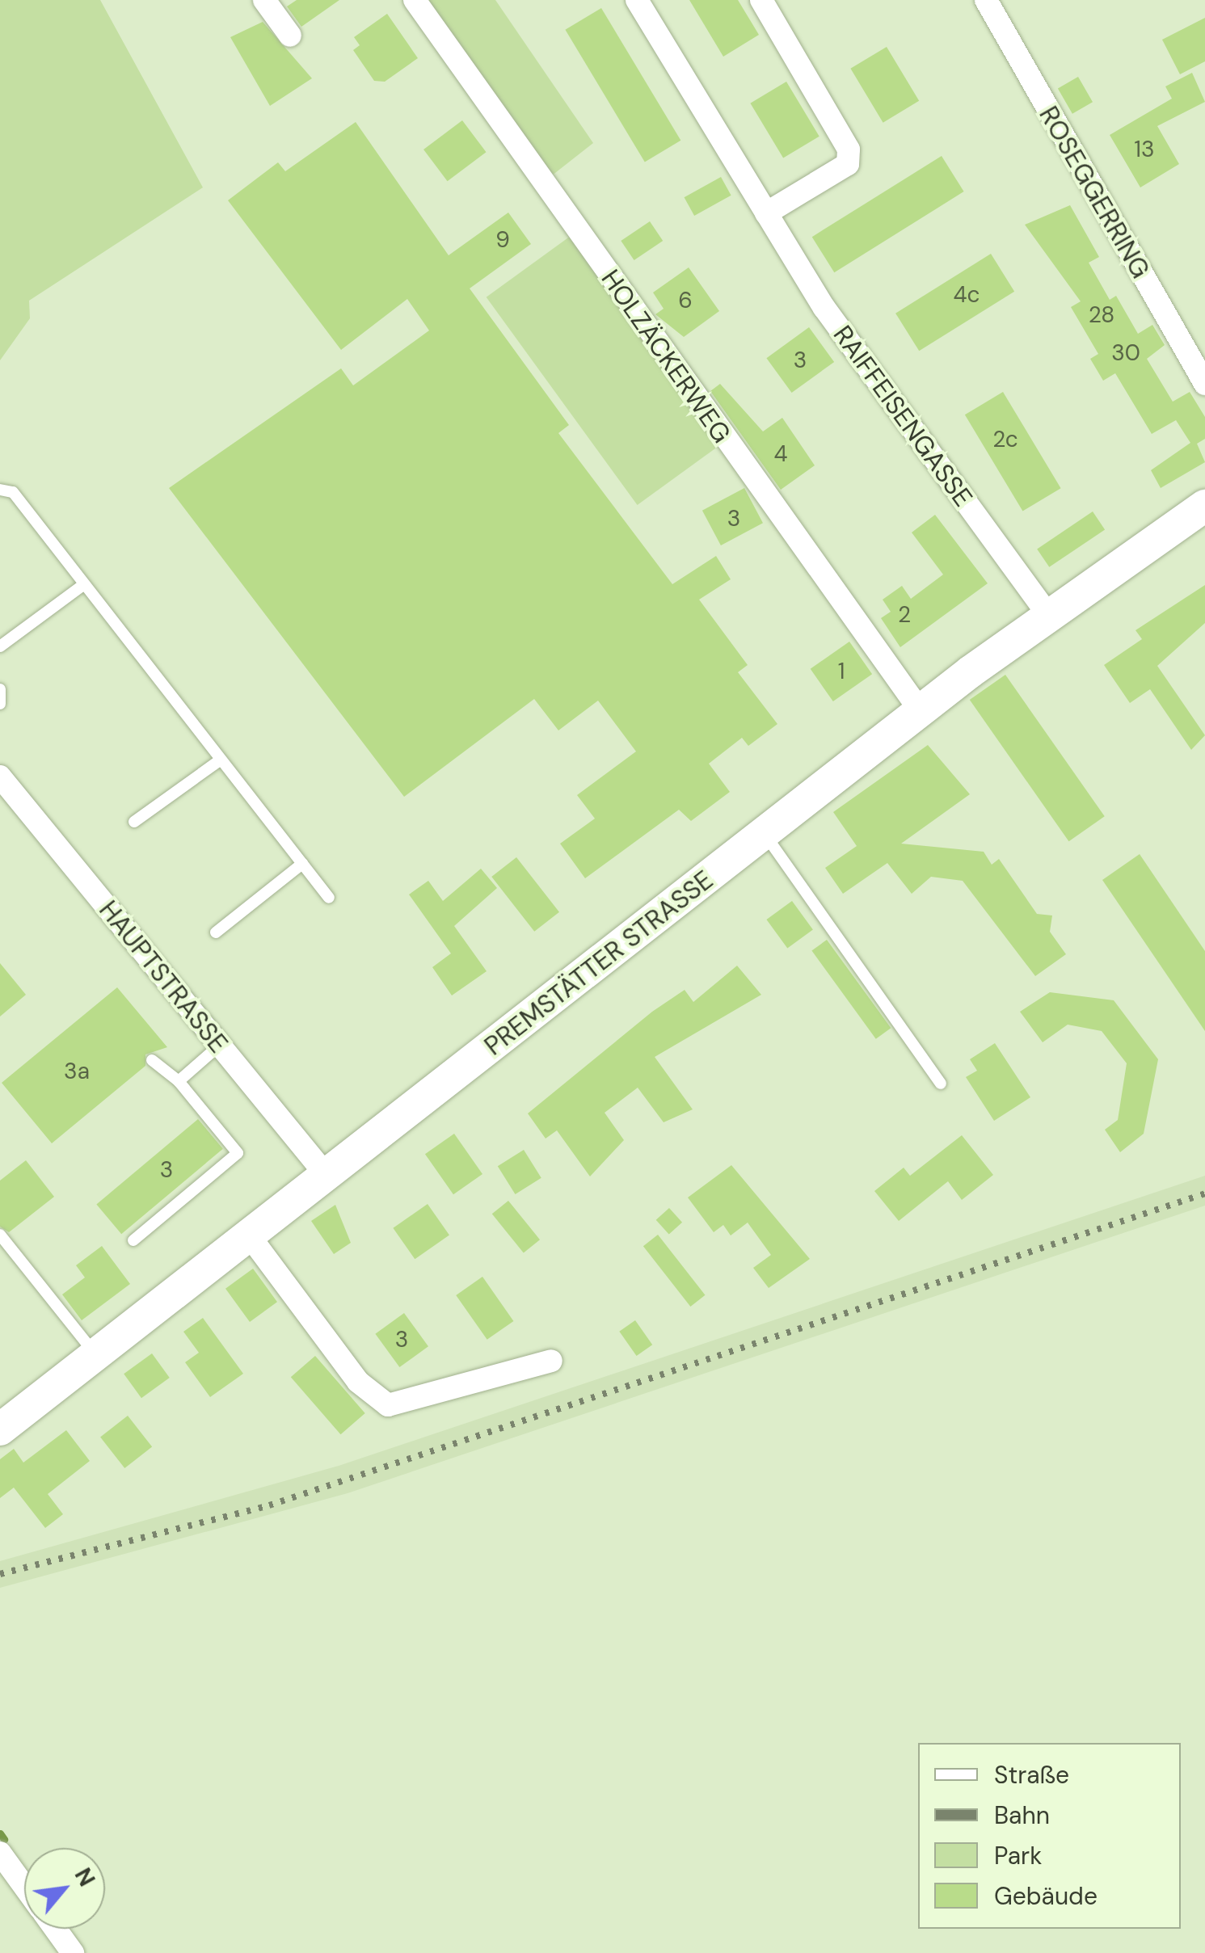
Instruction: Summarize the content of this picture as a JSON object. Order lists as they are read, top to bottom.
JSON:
{
  "streets": {
    "main road": ["PREMSTÄTTER STRASSE"],
    "street": [
      "ROSEGGERRING",
      "HOLZÄCKERWEG",
      "RAIFFEISENGASSE",
      "HAUPTSTRASSE"
    ]
  },
  "crossings": [
    ["HOLZÄCKERWEG", "PREMSTÄTTER STRASSE"],
    ["RAIFFEISENGASSE", "PREMSTÄTTER STRASSE"],
    ["PREMSTÄTTER STRASSE", "HAUPTSTRASSE"]
  ],
  "house_numbers": [
    "13",
    "9",
    "4c",
    "6",
    "28",
    "30",
    "3",
    "2c",
    "4",
    "3",
    "2",
    "1",
    "3a",
    "3",
    "3"
  ],
  "legend": [
    "Straße",
    "Bahn",
    "Park",
    "Gebäude"
  ],
  "north": "top right"
}
